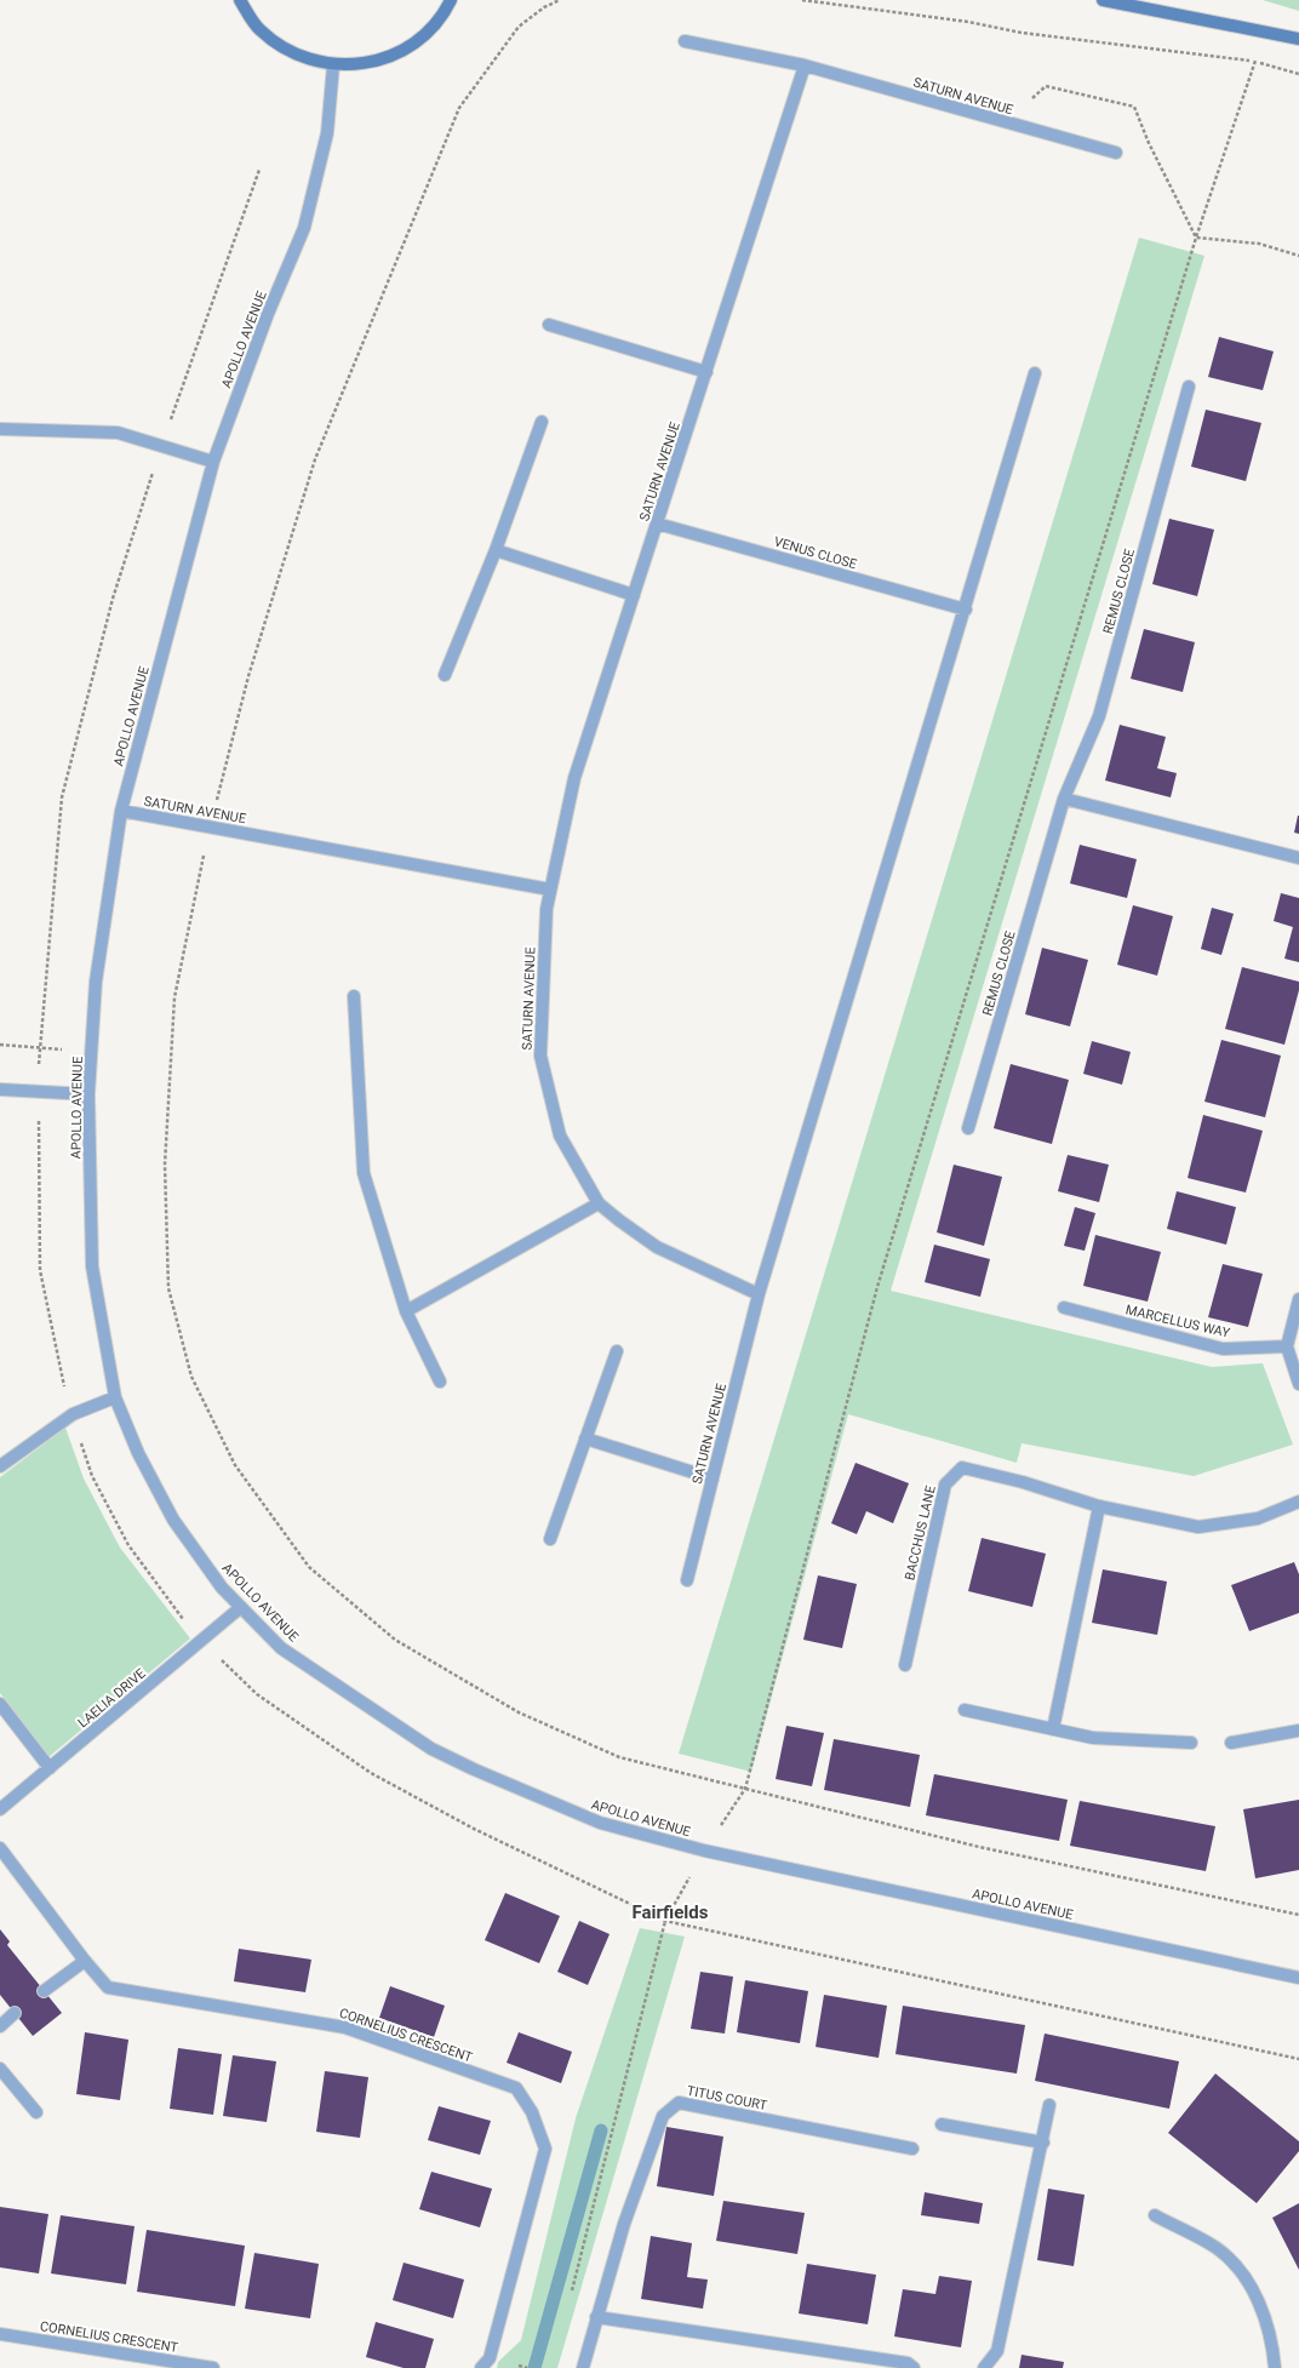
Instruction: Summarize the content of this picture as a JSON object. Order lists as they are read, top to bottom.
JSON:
{
  "streets": {
    "street": [
      "SATURN AVENUE",
      "APOLLO AVENUE",
      "VENUS CLOSE",
      "REMUS CLOSE",
      "MARCELLUS WAY",
      "BACCHUS LANE",
      "LAELIA DRIVE",
      "CORNELIUS CRESCENT",
      "TITUS COURT"
    ]
  },
  "crossings": [
    ["SATURN AVENUE", "APOLLO AVENUE"],
    ["SATURN AVENUE", "VENUS CLOSE"],
    ["APOLLO AVENUE", "LAELIA DRIVE"]
  ],
  "districts": ["Fairfields"]
}
